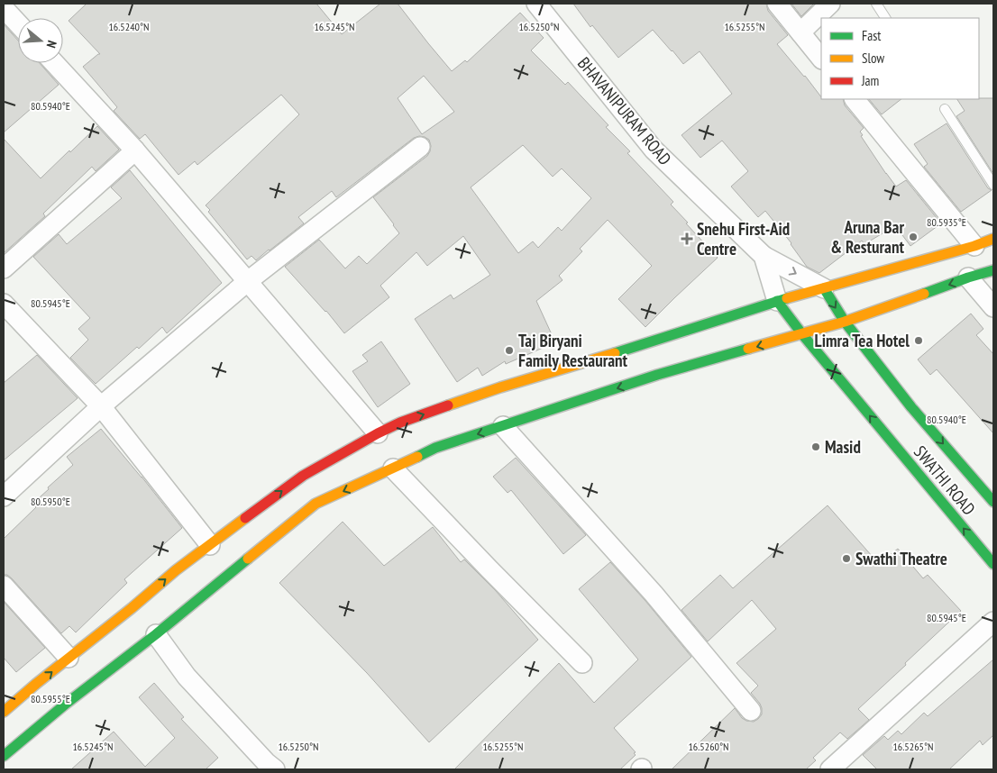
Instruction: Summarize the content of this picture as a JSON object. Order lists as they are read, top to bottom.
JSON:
{
  "streets": {
    "main road": ["SWATHI ROAD"],
    "street": ["BHAVANIPURAM ROAD"]
  },
  "crossings": [
    ["BHAVANIPURAM ROAD", "SWATHI ROAD"]
  ],
  "places": {
    "other": [
      "Aruna Bar & Resturant",
      "Limra Tea Hotel",
      "Taj Biryani Family Restaurant",
      "Masid",
      "Swathi Theatre"
    ],
    "health": ["Snehu First-Aid Centre"]
  },
  "legend": ["Fast", "Slow", "Jam"],
  "north": "right",
  "coordinates": [
    "16.5240°N",
    "16.5245°N",
    "16.5250°N",
    "16.5255°N",
    "80.5940°E",
    "80.5935°E",
    "80.5945°E",
    "80.5950°E",
    "80.5955°E",
    "16.5260°N",
    "16.5265°N"
  ]
}
